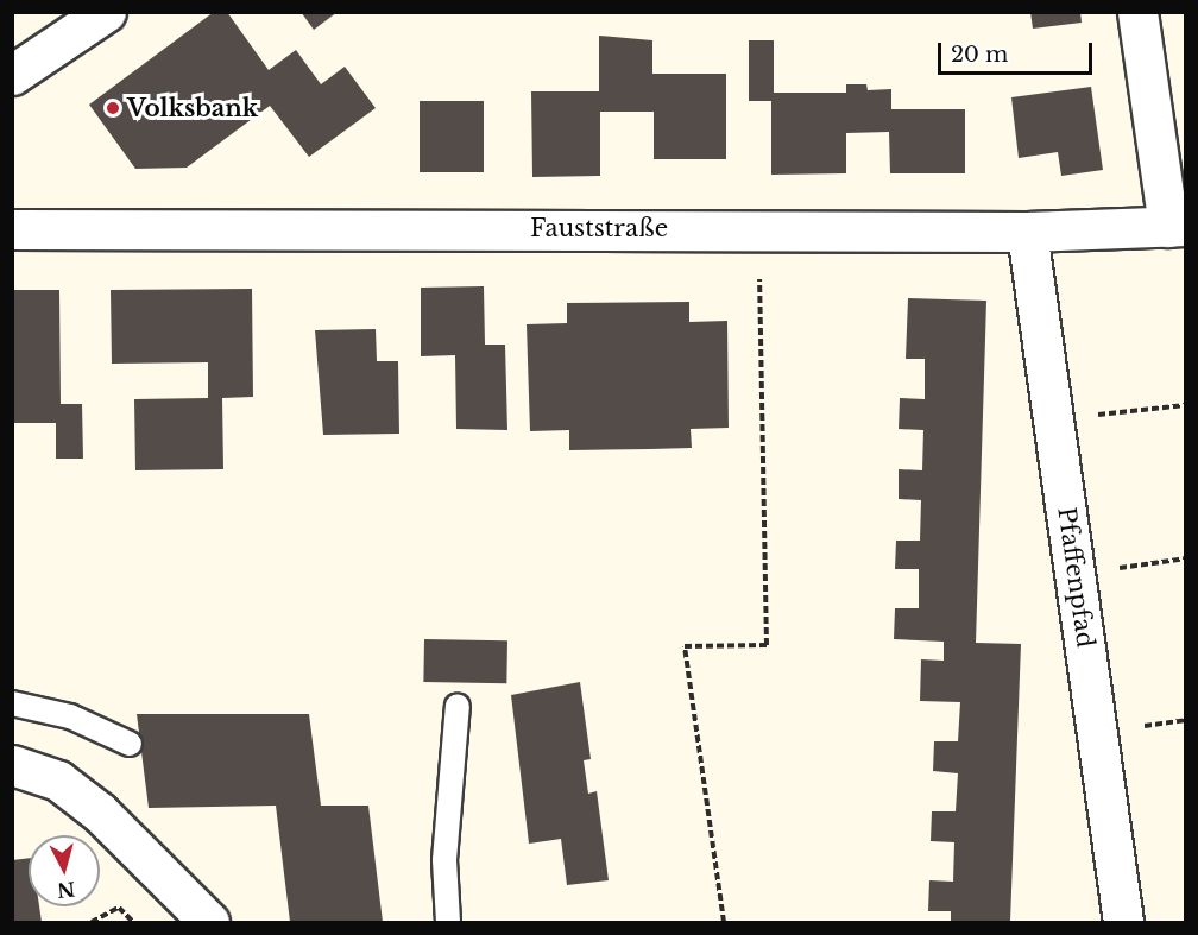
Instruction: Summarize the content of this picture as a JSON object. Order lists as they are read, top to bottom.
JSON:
{
  "streets": {
    "street": ["Fauststraße", "Pfaffenpfad"]
  },
  "crossings": [
    ["Fauststraße", "Pfaffenpfad"]
  ],
  "places": ["Volksbank"],
  "scale_bar": "20 m",
  "north": "bottom"
}
